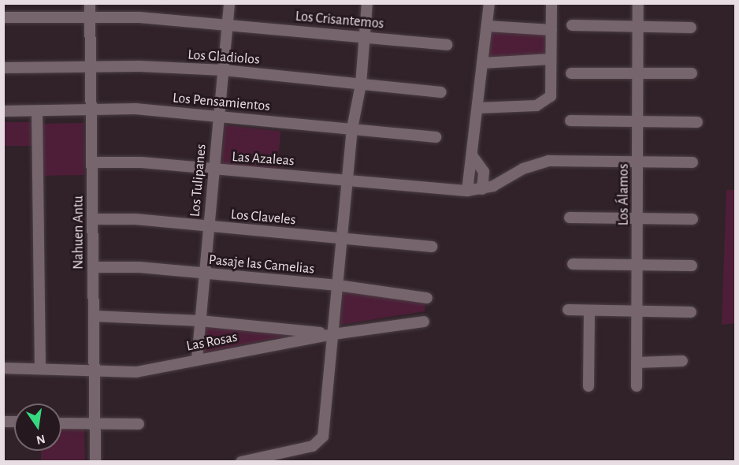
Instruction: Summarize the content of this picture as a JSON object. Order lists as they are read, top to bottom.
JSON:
{
  "streets": {
    "street": [
      "Los Crisantemos",
      "Los Gladiolos",
      "Los Pensamientos",
      "Las Azaleas",
      "Los Tulipanes",
      "Los Álamos",
      "Los Claveles",
      "Nahuen Antu",
      "Pasaje las Camelias",
      "Las Rosas"
    ]
  },
  "crossings": [
    ["Los Crisantemos", "Los Tulipanes"],
    ["Los Crisantemos", "Nahuen Antu"],
    ["Los Gladiolos", "Los Tulipanes"],
    ["Los Gladiolos", "Nahuen Antu"],
    ["Los Pensamientos", "Los Tulipanes"],
    ["Los Pensamientos", "Nahuen Antu"],
    ["Las Azaleas", "Los Tulipanes"],
    ["Las Azaleas", "Los Álamos"],
    ["Las Azaleas", "Nahuen Antu"],
    ["Los Tulipanes", "Los Claveles"],
    ["Los Tulipanes", "Pasaje las Camelias"],
    ["Los Tulipanes", "Las Rosas"],
    ["Los Claveles", "Nahuen Antu"],
    ["Nahuen Antu", "Pasaje las Camelias"],
    ["Nahuen Antu", "Las Rosas"]
  ],
  "north": "bottom"
}
